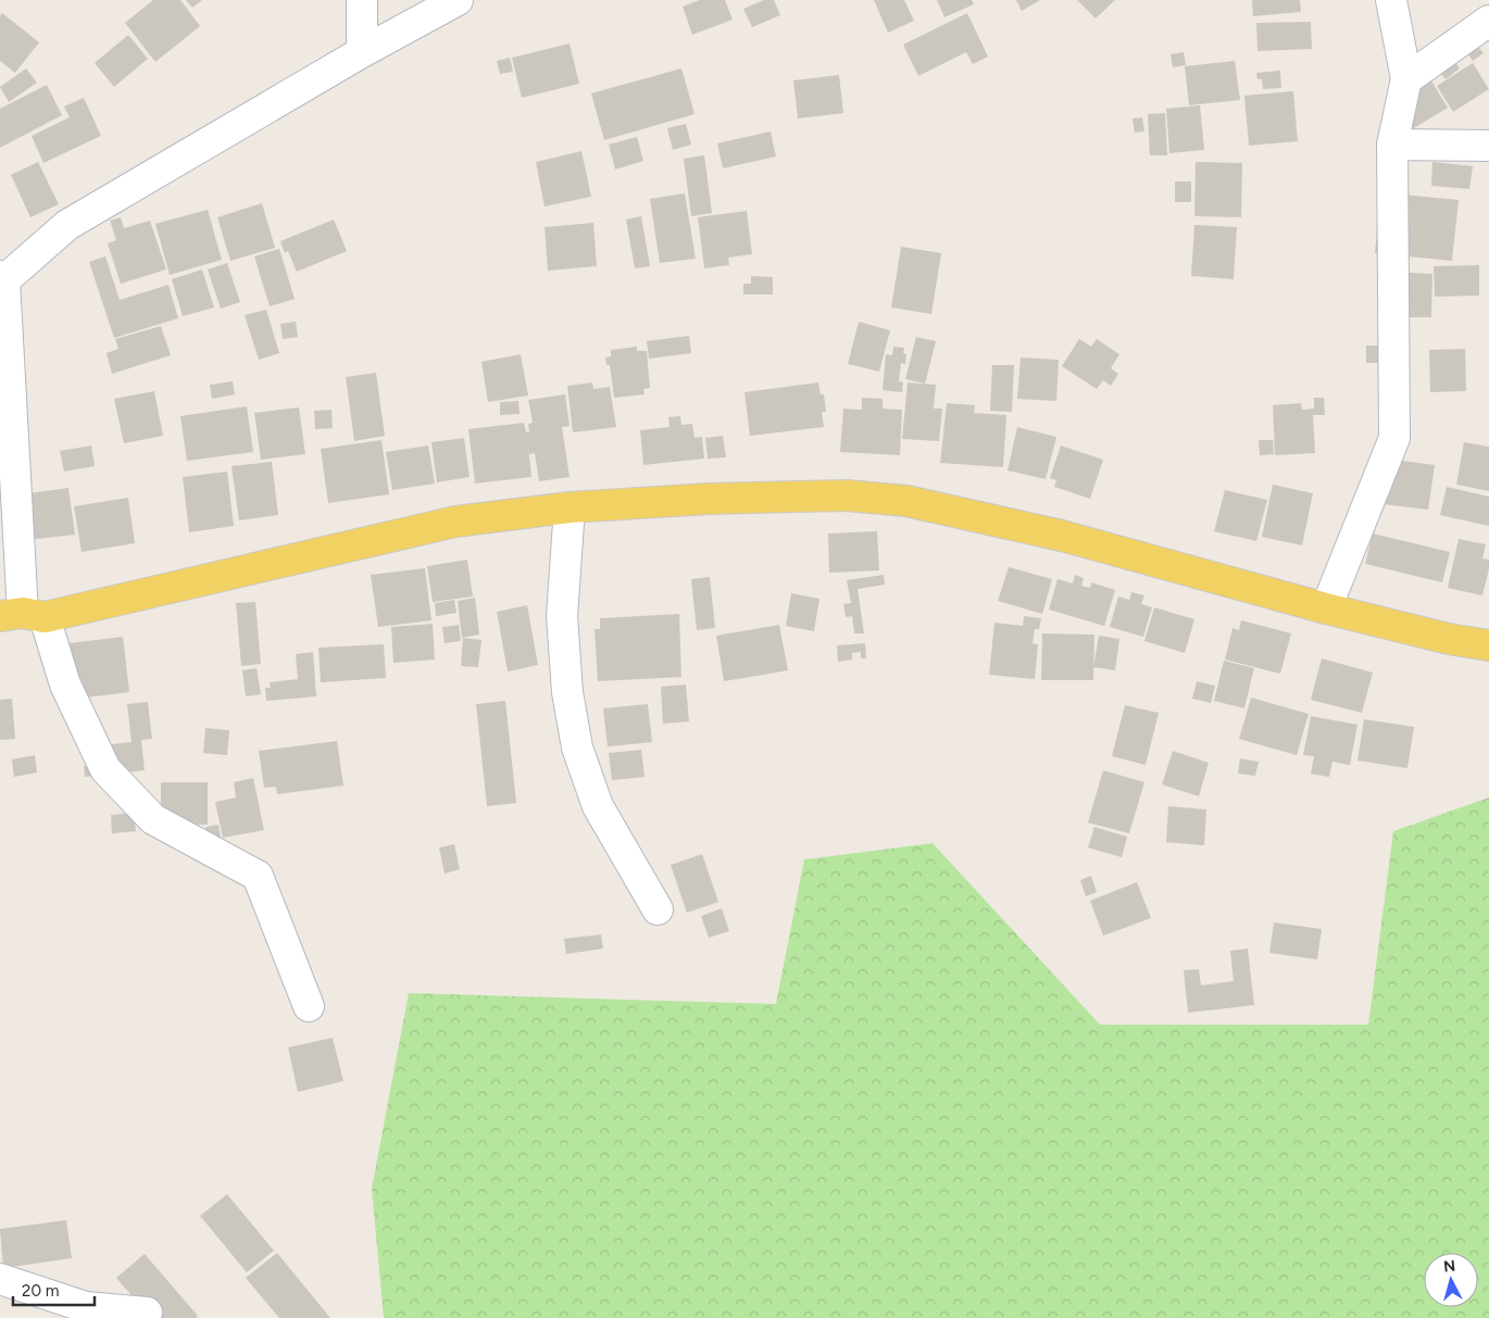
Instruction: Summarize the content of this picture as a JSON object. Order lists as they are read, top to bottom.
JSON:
{
  "scale_bar": "20 m",
  "north": "top"
}
